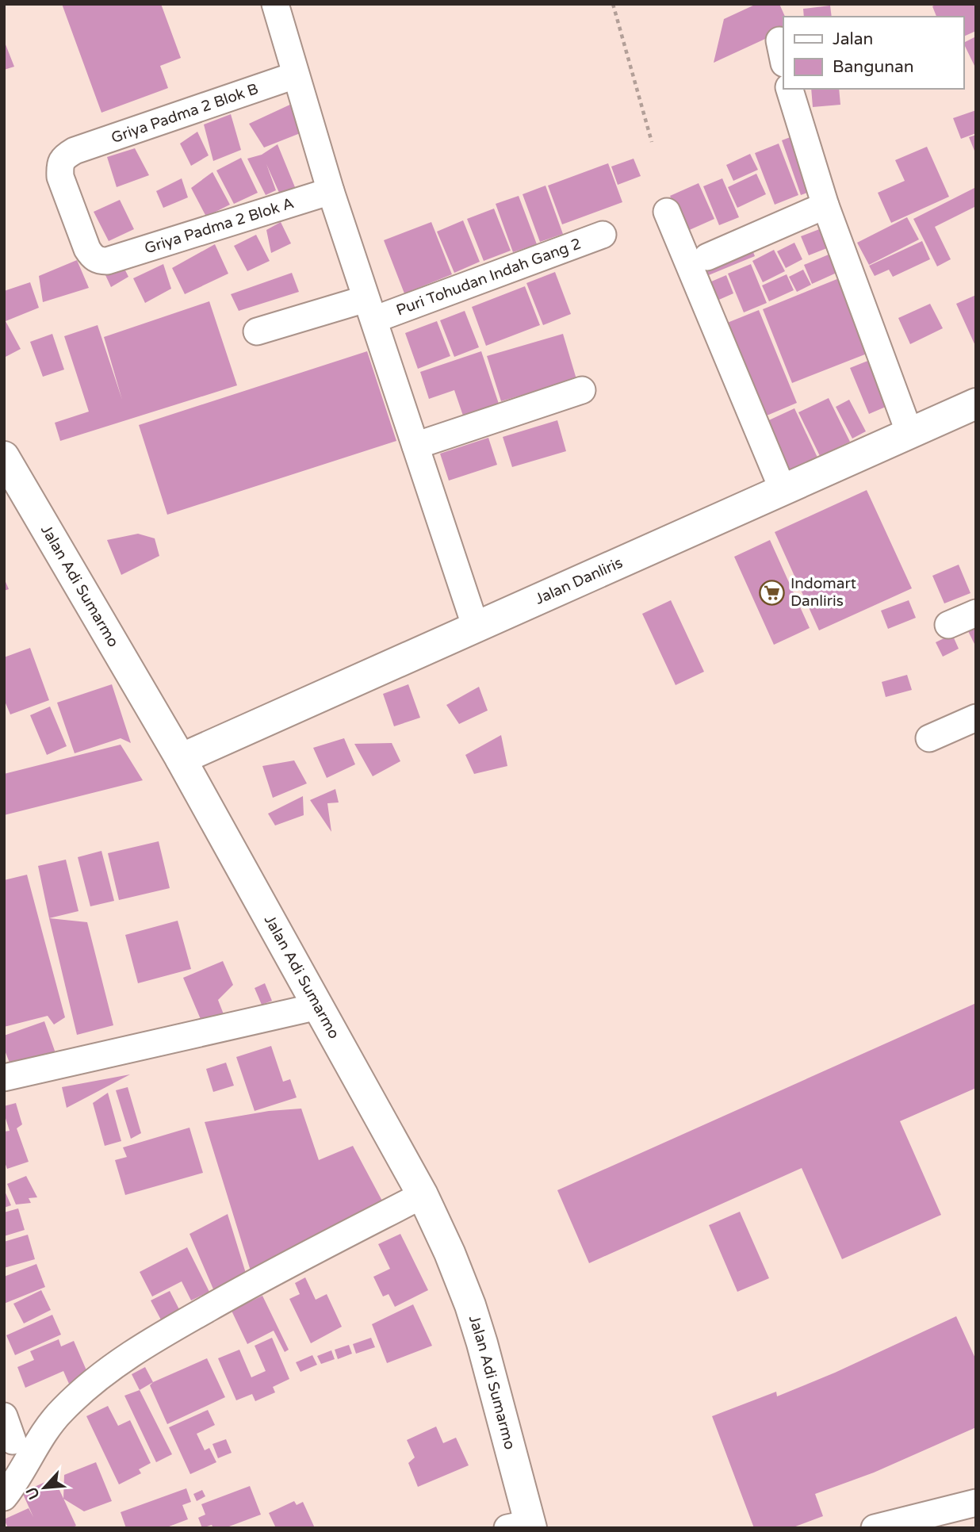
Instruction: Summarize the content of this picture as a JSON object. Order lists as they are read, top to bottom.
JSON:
{
  "streets": {
    "main road": ["Jalan Danliris", "Jalan Adi Sumarmo"],
    "street": ["Griya Padma 2 Blok B", "Griya Padma 2 Blok A", "Puri Tohudan Indah Gang 2"]
  },
  "crossings": [
    ["Griya Padma 2 Blok B", "Griya Padma 2 Blok A"],
    ["Jalan Danliris", "Jalan Adi Sumarmo"]
  ],
  "places": {
    "supermarket": ["Indomart Danliris"]
  },
  "legend": ["Jalan", "Bangunan"],
  "north": "bottom left"
}
